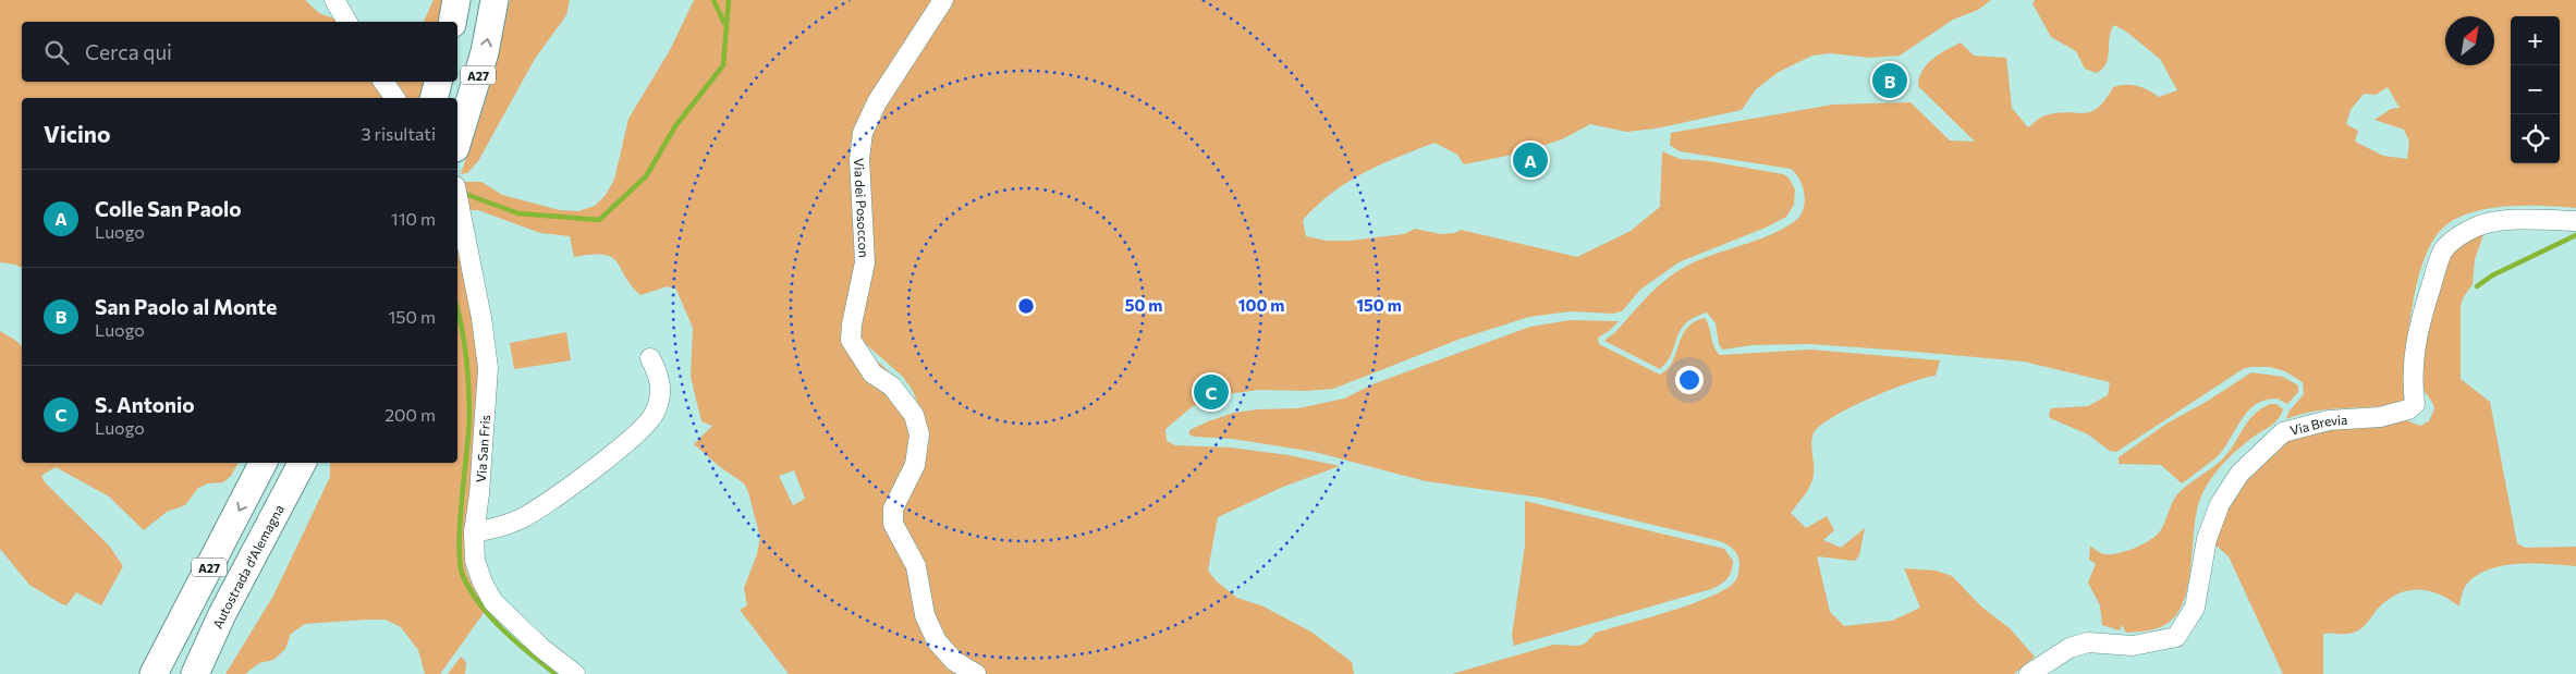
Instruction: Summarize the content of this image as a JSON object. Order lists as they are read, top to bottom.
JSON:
{
  "streets": {
    "highway": ["A27", "Autostrada d'Alemagna"],
    "street": ["Via dei Posoccon", "Via Brevia", "Via San Fris"]
  },
  "north": "top right",
  "page": {
    "map_buttons": ["+", "−"],
    "search": "Cerca qui",
    "pins": ["B", "A", "C"],
    "heading": ["Vicino", "3 risultati"],
    "list": [
      {
        "mark": "A",
        "name": "Colle San Paolo",
        "note": "Luogo",
        "value": "110 m"
      },
      {
        "mark": "B",
        "name": "San Paolo al Monte",
        "note": "Luogo",
        "value": "150 m"
      },
      {
        "mark": "C",
        "name": "S. Antonio",
        "note": "Luogo",
        "value": "200 m"
      }
    ]
  },
  "rings": ["50 m", "100 m", "150 m"]
}
